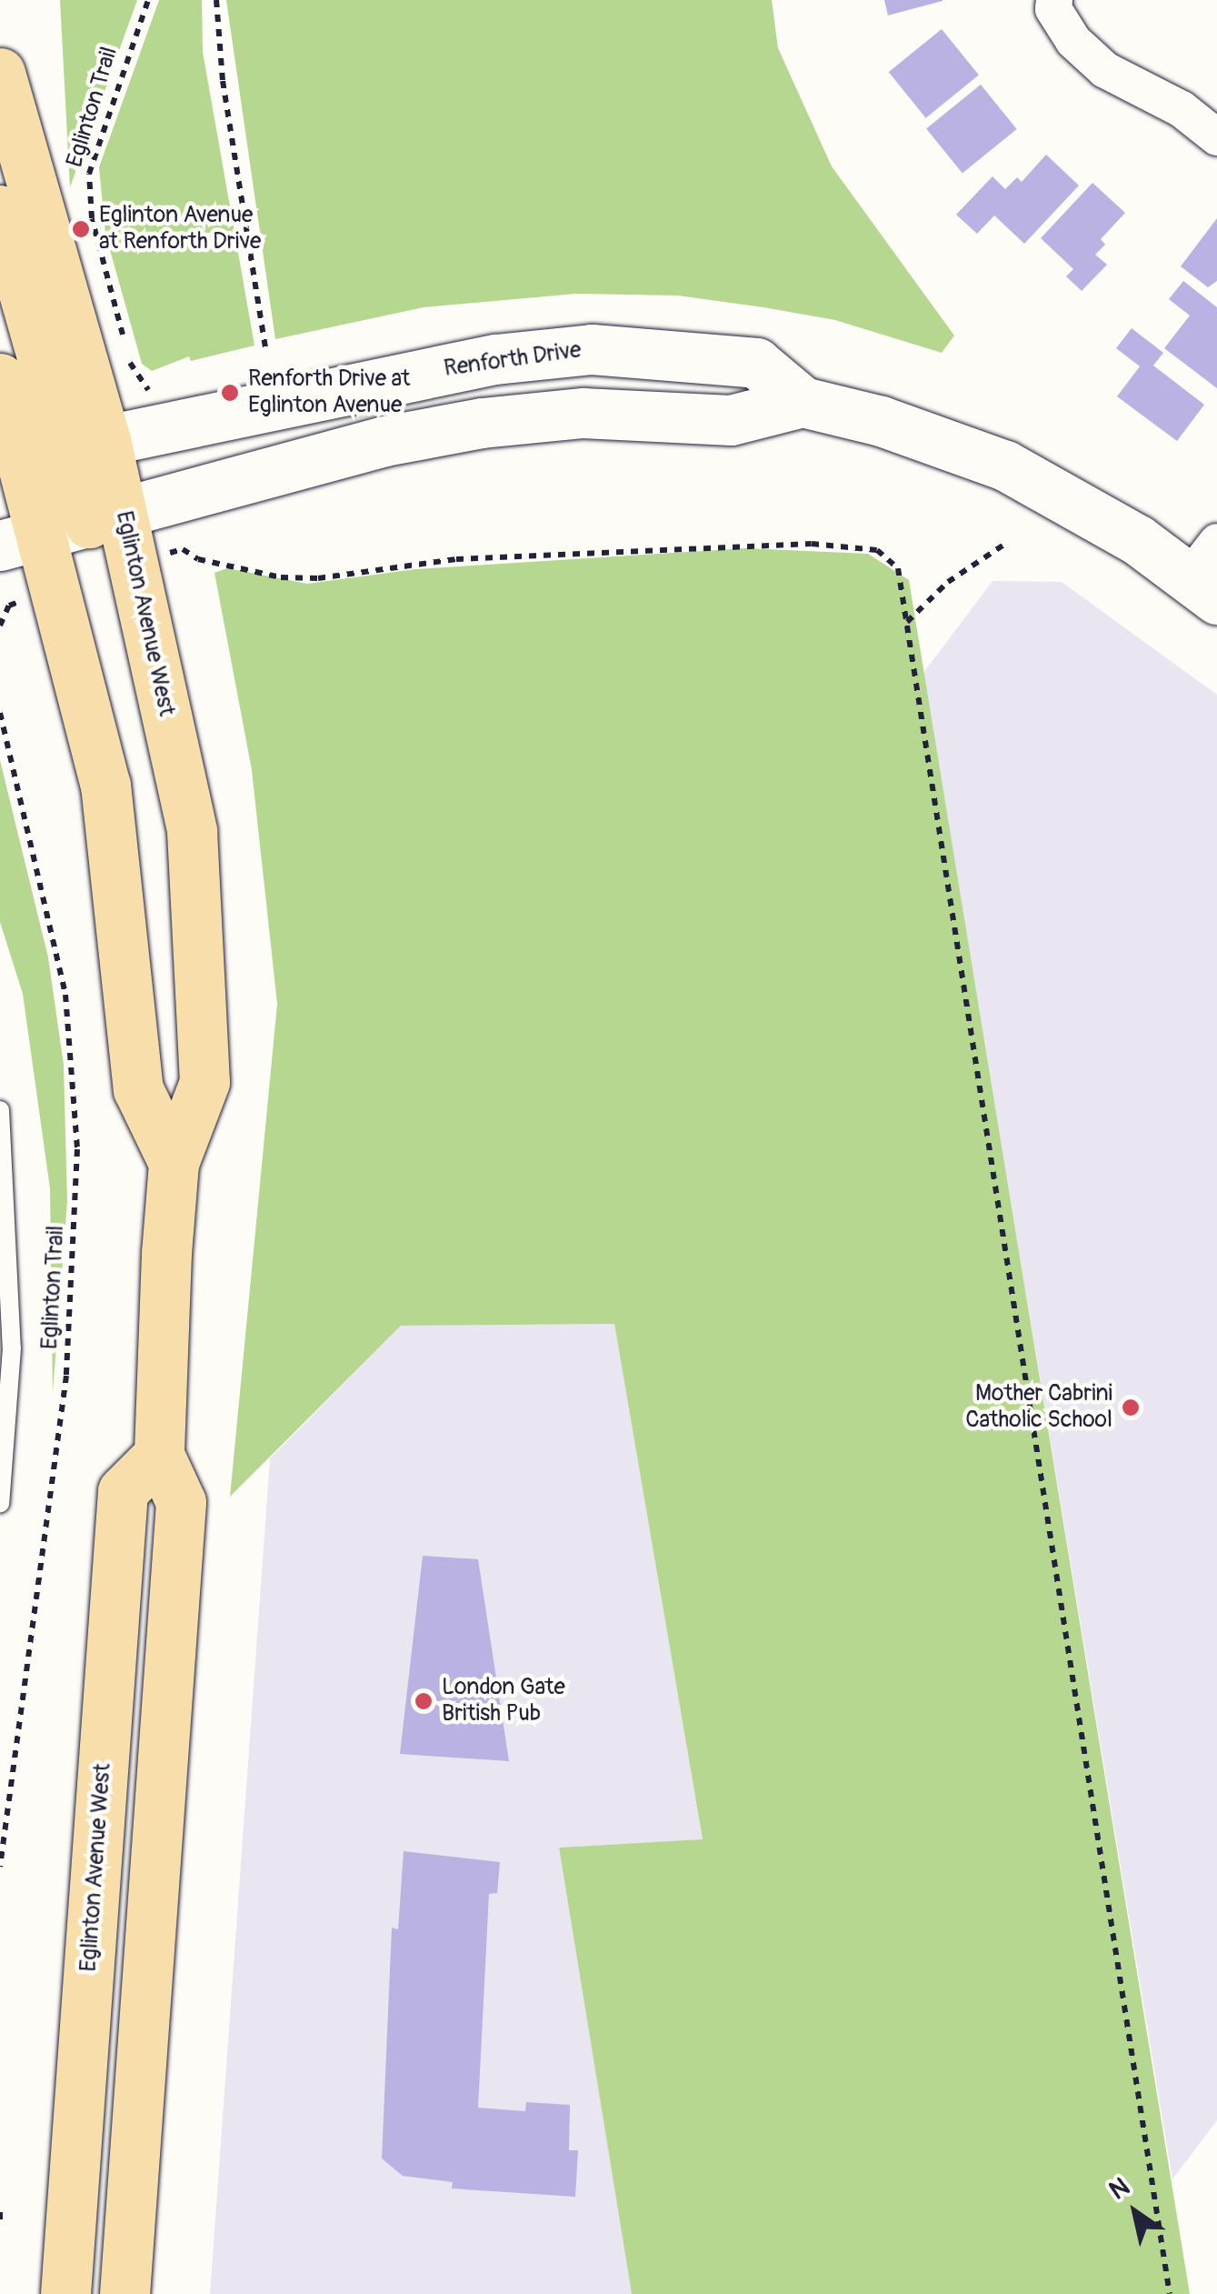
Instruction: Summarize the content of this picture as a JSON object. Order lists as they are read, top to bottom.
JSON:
{
  "streets": {
    "main road": ["Renforth Drive", "Eglinton Avenue West"],
    "path": ["Eglinton Trail"]
  },
  "crossings": [
    ["Renforth Drive", "Eglinton Avenue West"]
  ],
  "places": [
    "Eglinton Avenue at Renforth Drive",
    "Renforth Drive at Eglinton Avenue",
    "Mother Cabrini Catholic School",
    "London Gate British Pub"
  ],
  "north": "top left"
}
